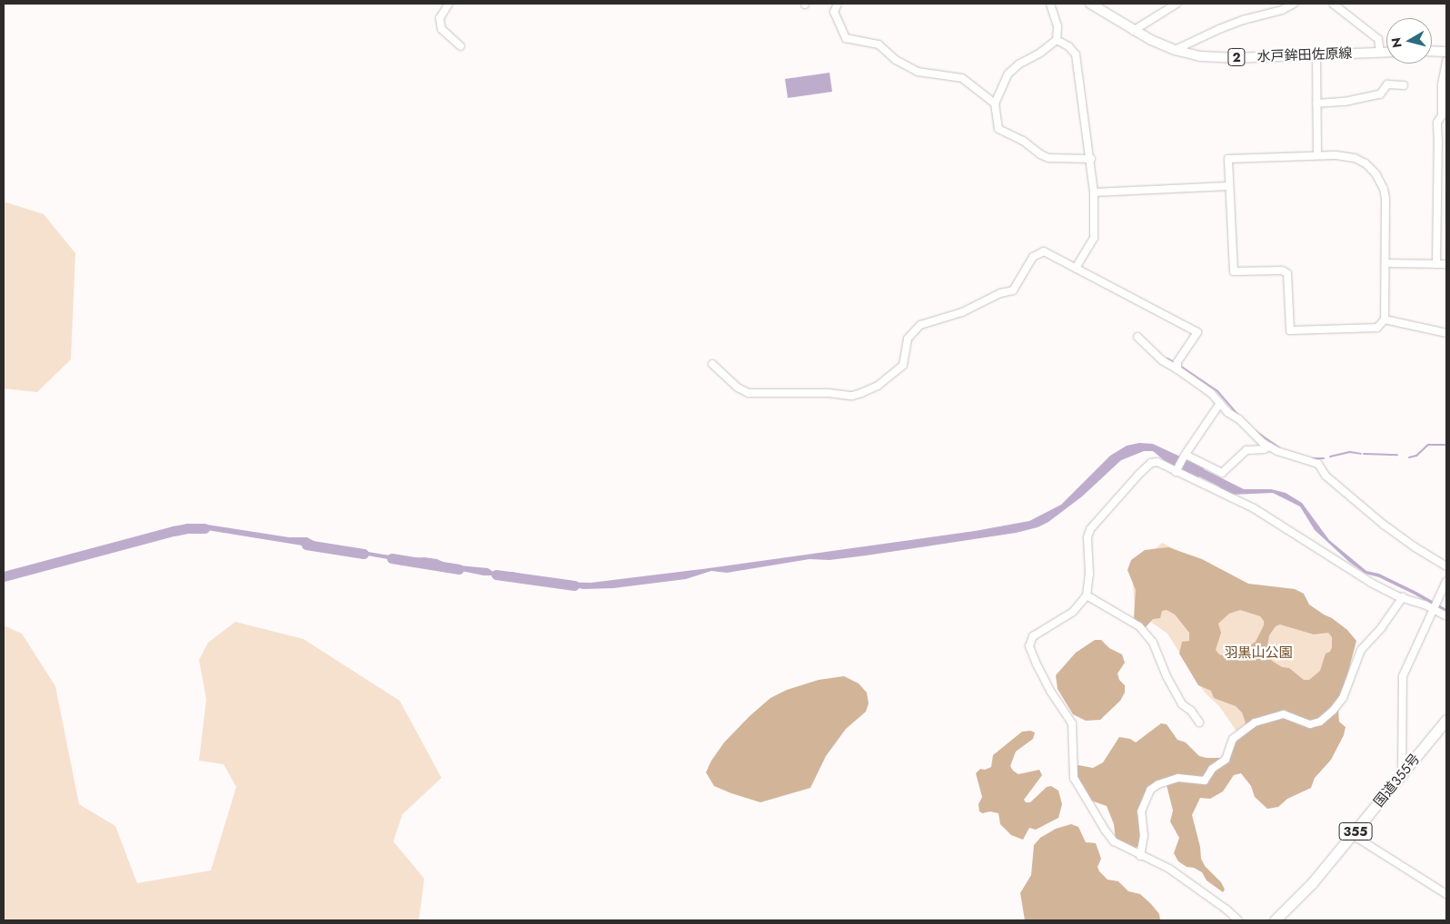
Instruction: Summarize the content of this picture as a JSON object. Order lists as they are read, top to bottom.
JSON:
{
  "streets": {
    "highway": ["国道355号", "355"],
    "main road": ["水戸鉾田佐原線", "2"]
  },
  "parks": ["羽黒山公園"],
  "north": "left"
}
